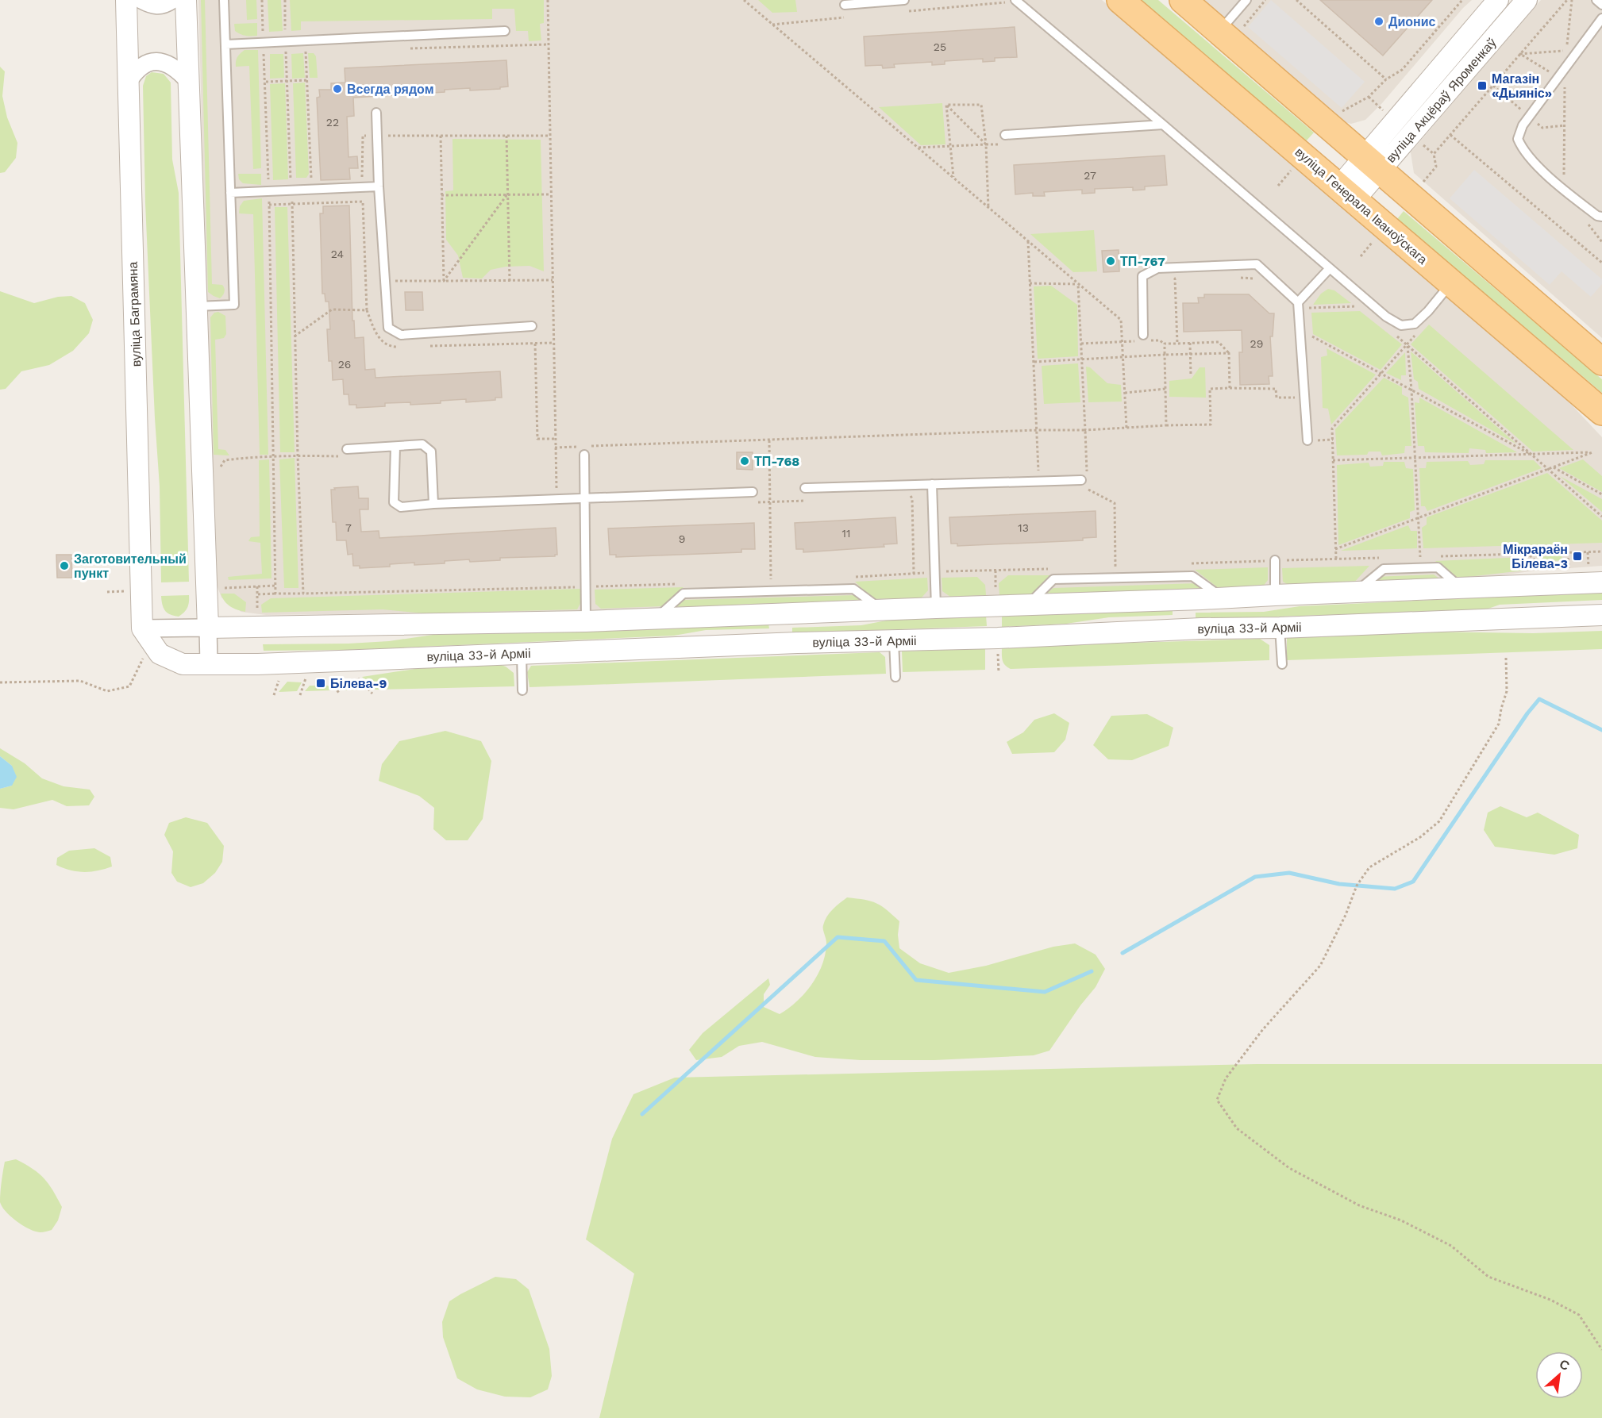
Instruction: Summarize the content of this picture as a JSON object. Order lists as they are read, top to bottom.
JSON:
{
  "streets": {
    "main road": ["вуліца Генерала Іваноўскага"],
    "street": ["вуліца Акцёраў Яроменкаў", "вуліца Баграмяна", "вуліца 33-й Арміі"]
  },
  "crossings": [
    ["вуліца Акцёраў Яроменкаў", "вуліца Генерала Іваноўскага"],
    ["вуліца Баграмяна", "вуліца 33-й Арміі"]
  ],
  "places": {
    "other": [
      "Дионис",
      "Всегда рядом",
      "ТП-767",
      "ТП-768",
      "Заготовительный пункт"
    ],
    "transit": ["Магазін «Дыяніс»", "Мікрараён Білева-3", "Білева-9"]
  },
  "house_numbers": [
    "25",
    "22",
    "27",
    "24",
    "29",
    "26",
    "7",
    "13",
    "11",
    "9"
  ],
  "north": "top right"
}
